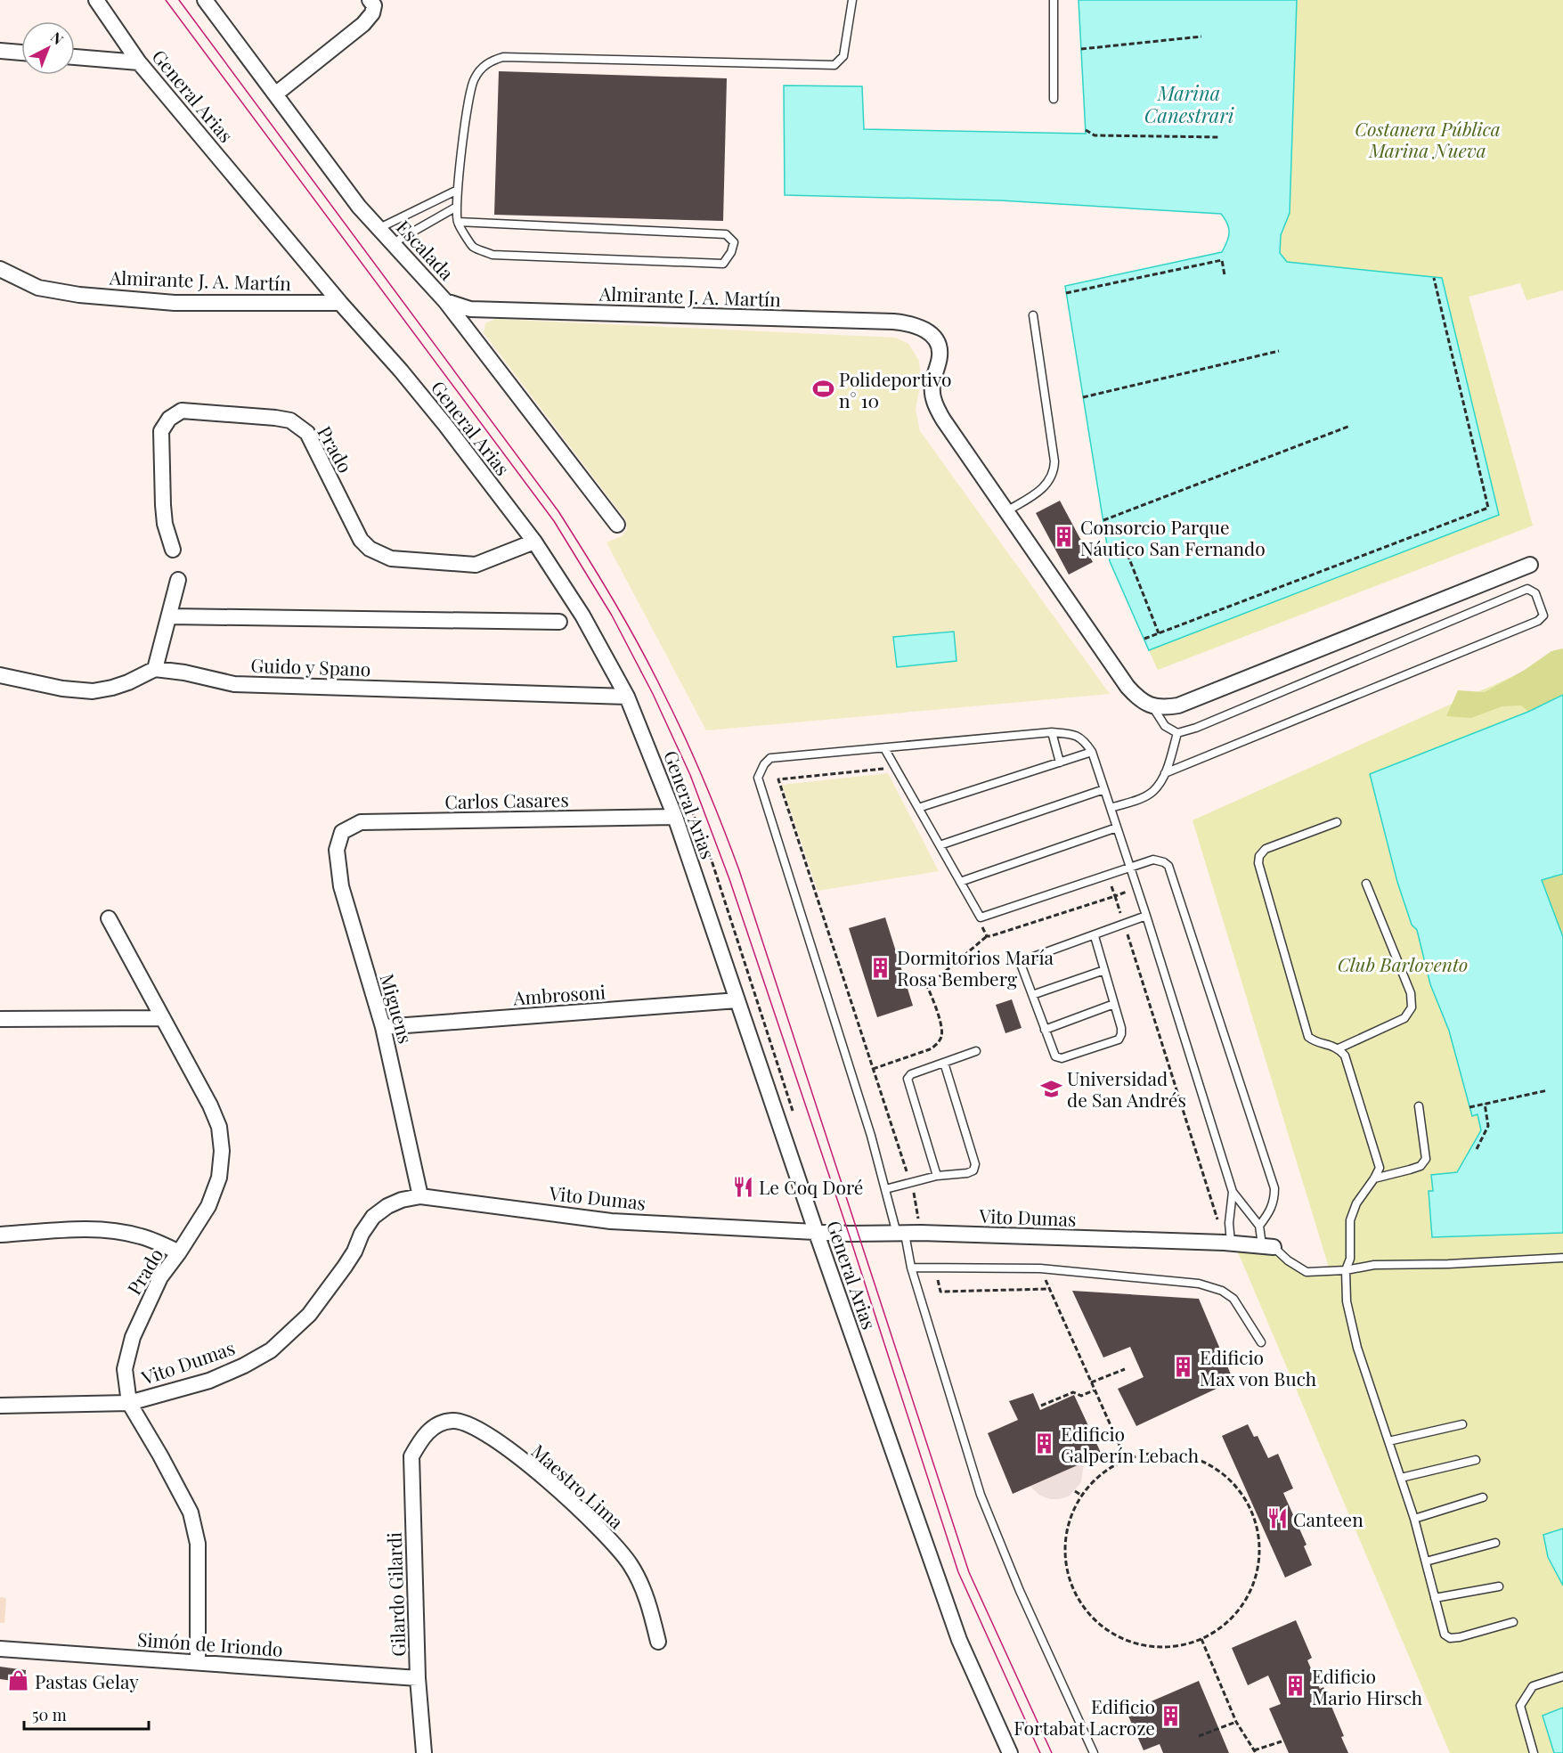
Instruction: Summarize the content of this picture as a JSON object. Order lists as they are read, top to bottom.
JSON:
{
  "streets": {
    "street": [
      "General Arias",
      "Escalada",
      "Almirante J. A. Martín",
      "Prado",
      "Guido y Spano",
      "Carlos Casares",
      "Ambrosoni",
      "Miguens",
      "Vito Dumas",
      "Maestro Lima",
      "Gilardo Gilardi",
      "Simón de Iriondo"
    ]
  },
  "crossings": [
    ["General Arias", "Almirante J. A. Martín"],
    ["General Arias", "Prado"],
    ["General Arias", "Guido y Spano"],
    ["General Arias", "Carlos Casares"],
    ["General Arias", "Ambrosoni"],
    ["General Arias", "Vito Dumas"],
    ["Escalada", "Almirante J. A. Martín"],
    ["Prado", "Vito Dumas"],
    ["Prado", "Simón de Iriondo"],
    ["Carlos Casares", "Miguens"],
    ["Ambrosoni", "Miguens"],
    ["Miguens", "Vito Dumas"],
    ["Maestro Lima", "Gilardo Gilardi"],
    ["Gilardo Gilardi", "Simón de Iriondo"]
  ],
  "water": ["Marina Canestrari"],
  "parks": ["Costanera Pública Marina Nueva", "Club Barlovento"],
  "places": {
    "sports": ["Polideportivo n° 10"],
    "building": [
      "Consorcio Parque Náutico San Fernando",
      "Dormitorios María Rosa Bemberg",
      "Edificio Max von Buch",
      "Edificio Galperín Lebach",
      "Edificio Mario Hirsch",
      "Edificio Fortabat Lacroze"
    ],
    "school or university": ["Universidad de San Andrés"],
    "restaurant": ["Le Coq Doré", "Canteen"],
    "shop": ["Pastas Gelay"]
  },
  "scale_bar": "50 m",
  "north": "top right"
}
